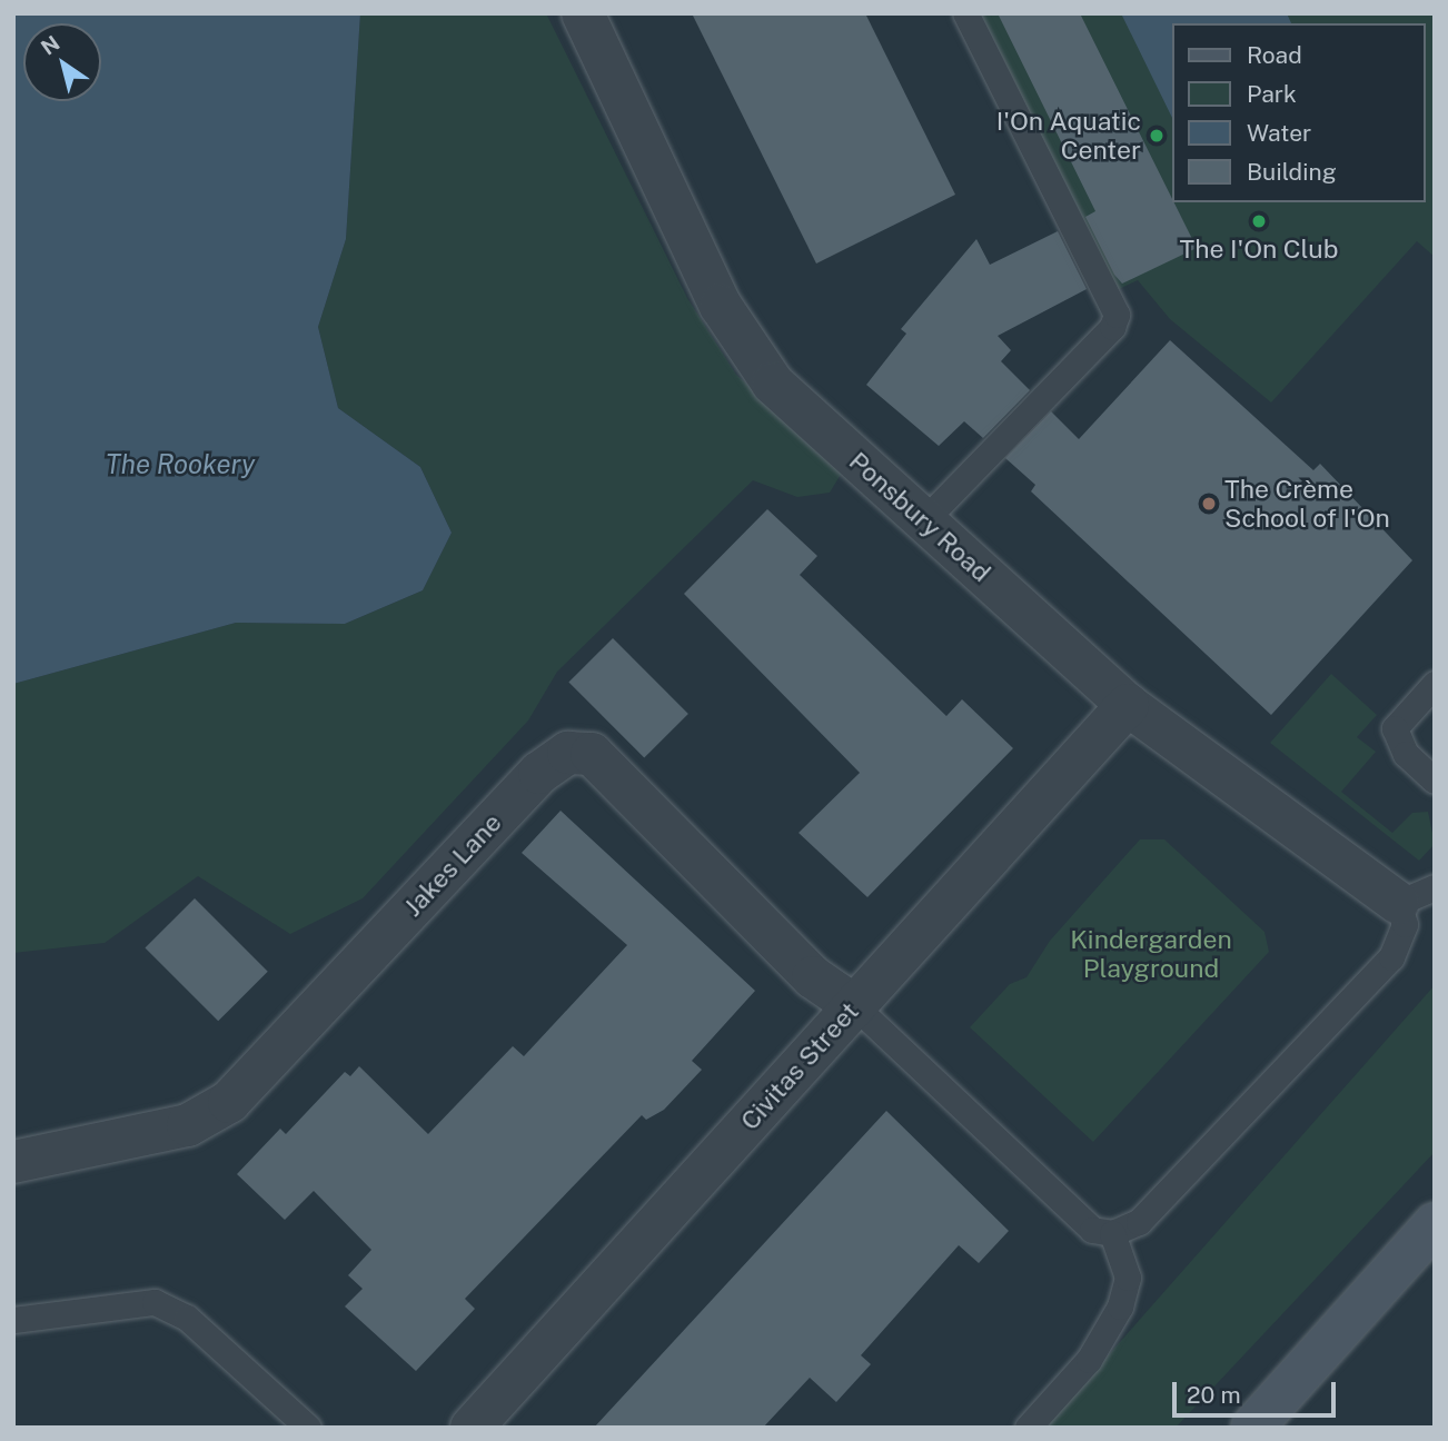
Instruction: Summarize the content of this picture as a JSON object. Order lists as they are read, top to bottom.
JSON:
{
  "streets": {
    "street": ["Ponsbury Road", "Jakes Lane", "Civitas Street"]
  },
  "crossings": [
    ["Ponsbury Road", "Civitas Street"],
    ["Jakes Lane", "Civitas Street"]
  ],
  "water": ["The Rookery"],
  "parks": ["Kindergarden Playground"],
  "places": ["I'On Aquatic Center", "The I'On Club", "The Crème School of I'On"],
  "legend": [
    "Road",
    "Park",
    "Water",
    "Building"
  ],
  "scale_bar": "20 m",
  "north": "top left"
}
